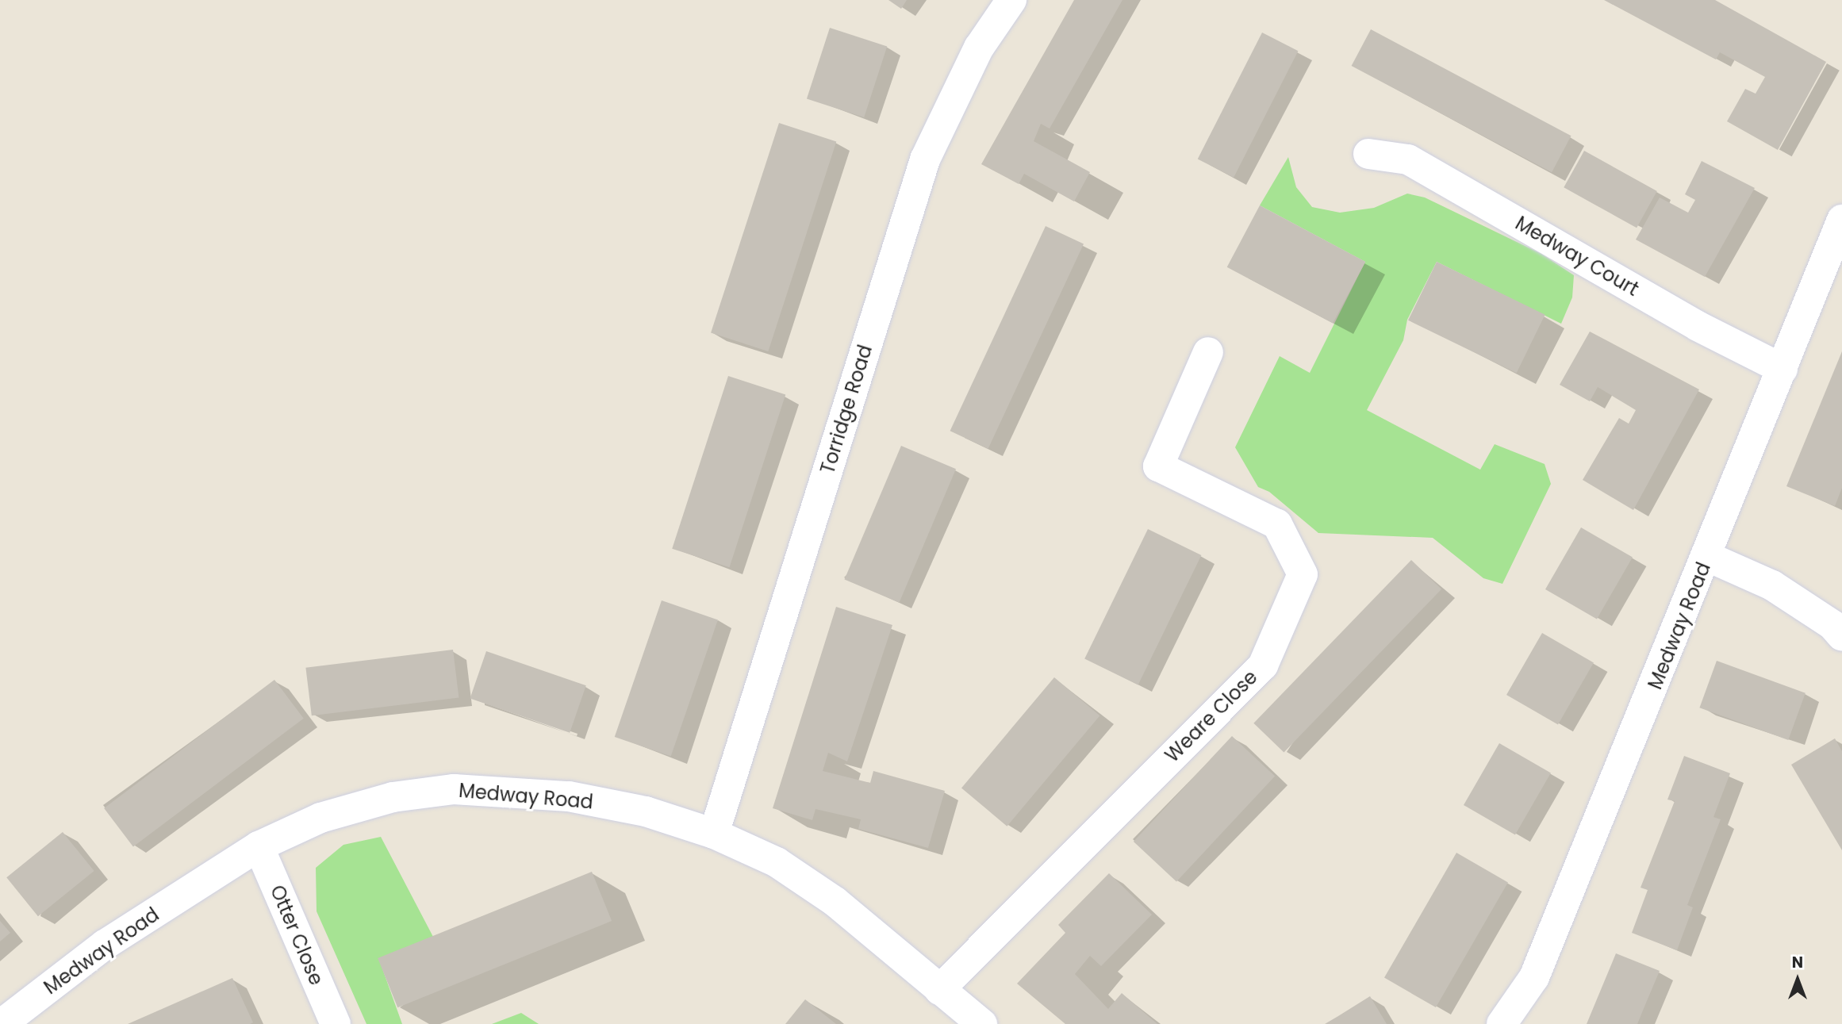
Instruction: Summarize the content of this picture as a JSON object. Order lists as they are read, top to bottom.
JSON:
{
  "streets": {
    "street": [
      "Medway Court",
      "Torridge Road",
      "Medway Road",
      "Weare Close",
      "Otter Close"
    ]
  },
  "crossings": [
    ["Medway Court", "Medway Road"],
    ["Torridge Road", "Medway Road"],
    ["Medway Road", "Weare Close"],
    ["Medway Road", "Otter Close"]
  ],
  "north": "top"
}
